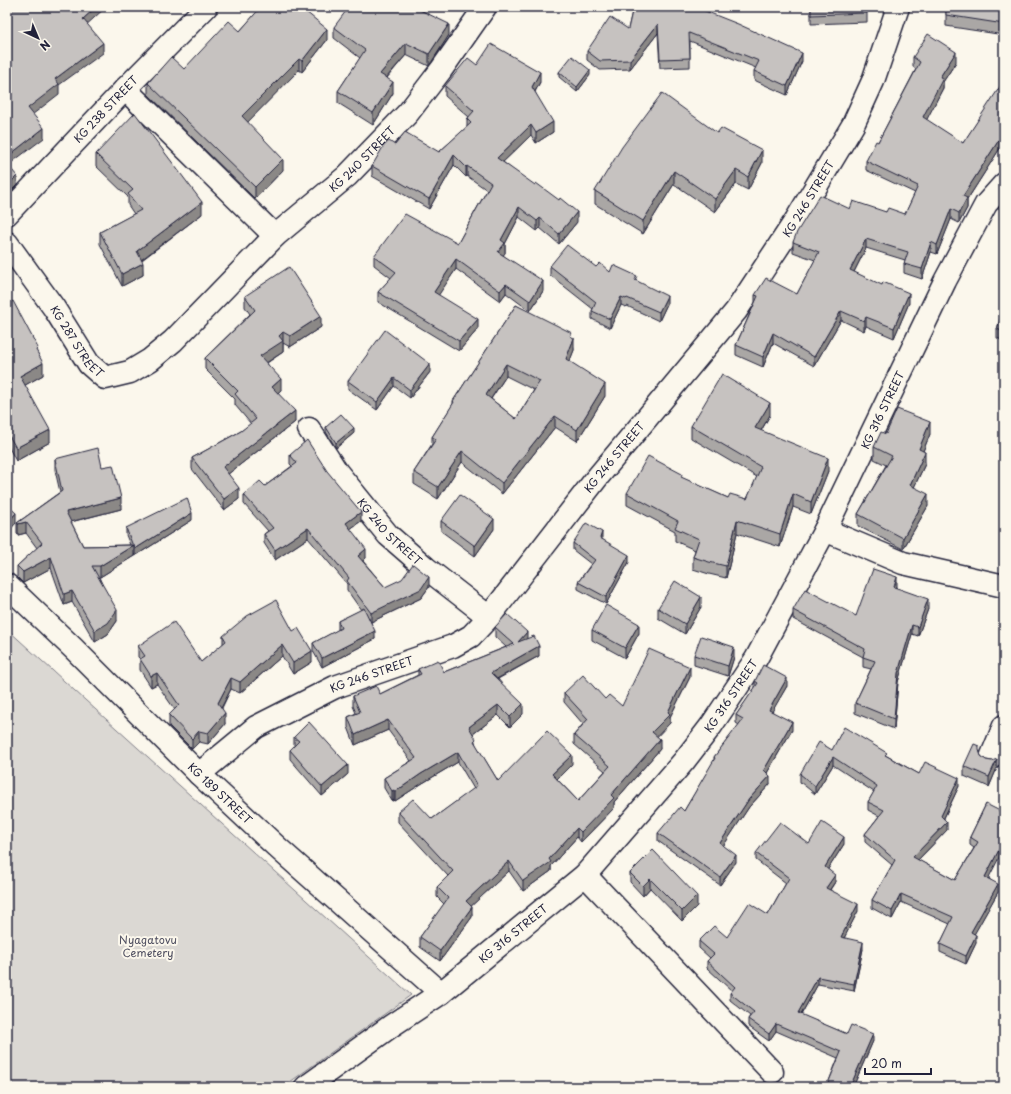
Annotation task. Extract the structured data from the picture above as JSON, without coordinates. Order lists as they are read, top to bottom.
{
  "streets": {
    "street": [
      "KG 238 STREET",
      "KG 240 STREET",
      "KG 246 STREET",
      "KG 287 STREET",
      "KG 316 STREET",
      "KG 189 STREET"
    ]
  },
  "crossings": [
    ["KG 240 STREET", "KG 246 STREET"],
    ["KG 240 STREET", "KG 287 STREET"],
    ["KG 246 STREET", "KG 189 STREET"],
    ["KG 316 STREET", "KG 189 STREET"]
  ],
  "parks": ["Nyagatovu Cemetery"],
  "scale_bar": "20 m",
  "north": "bottom right"
}
